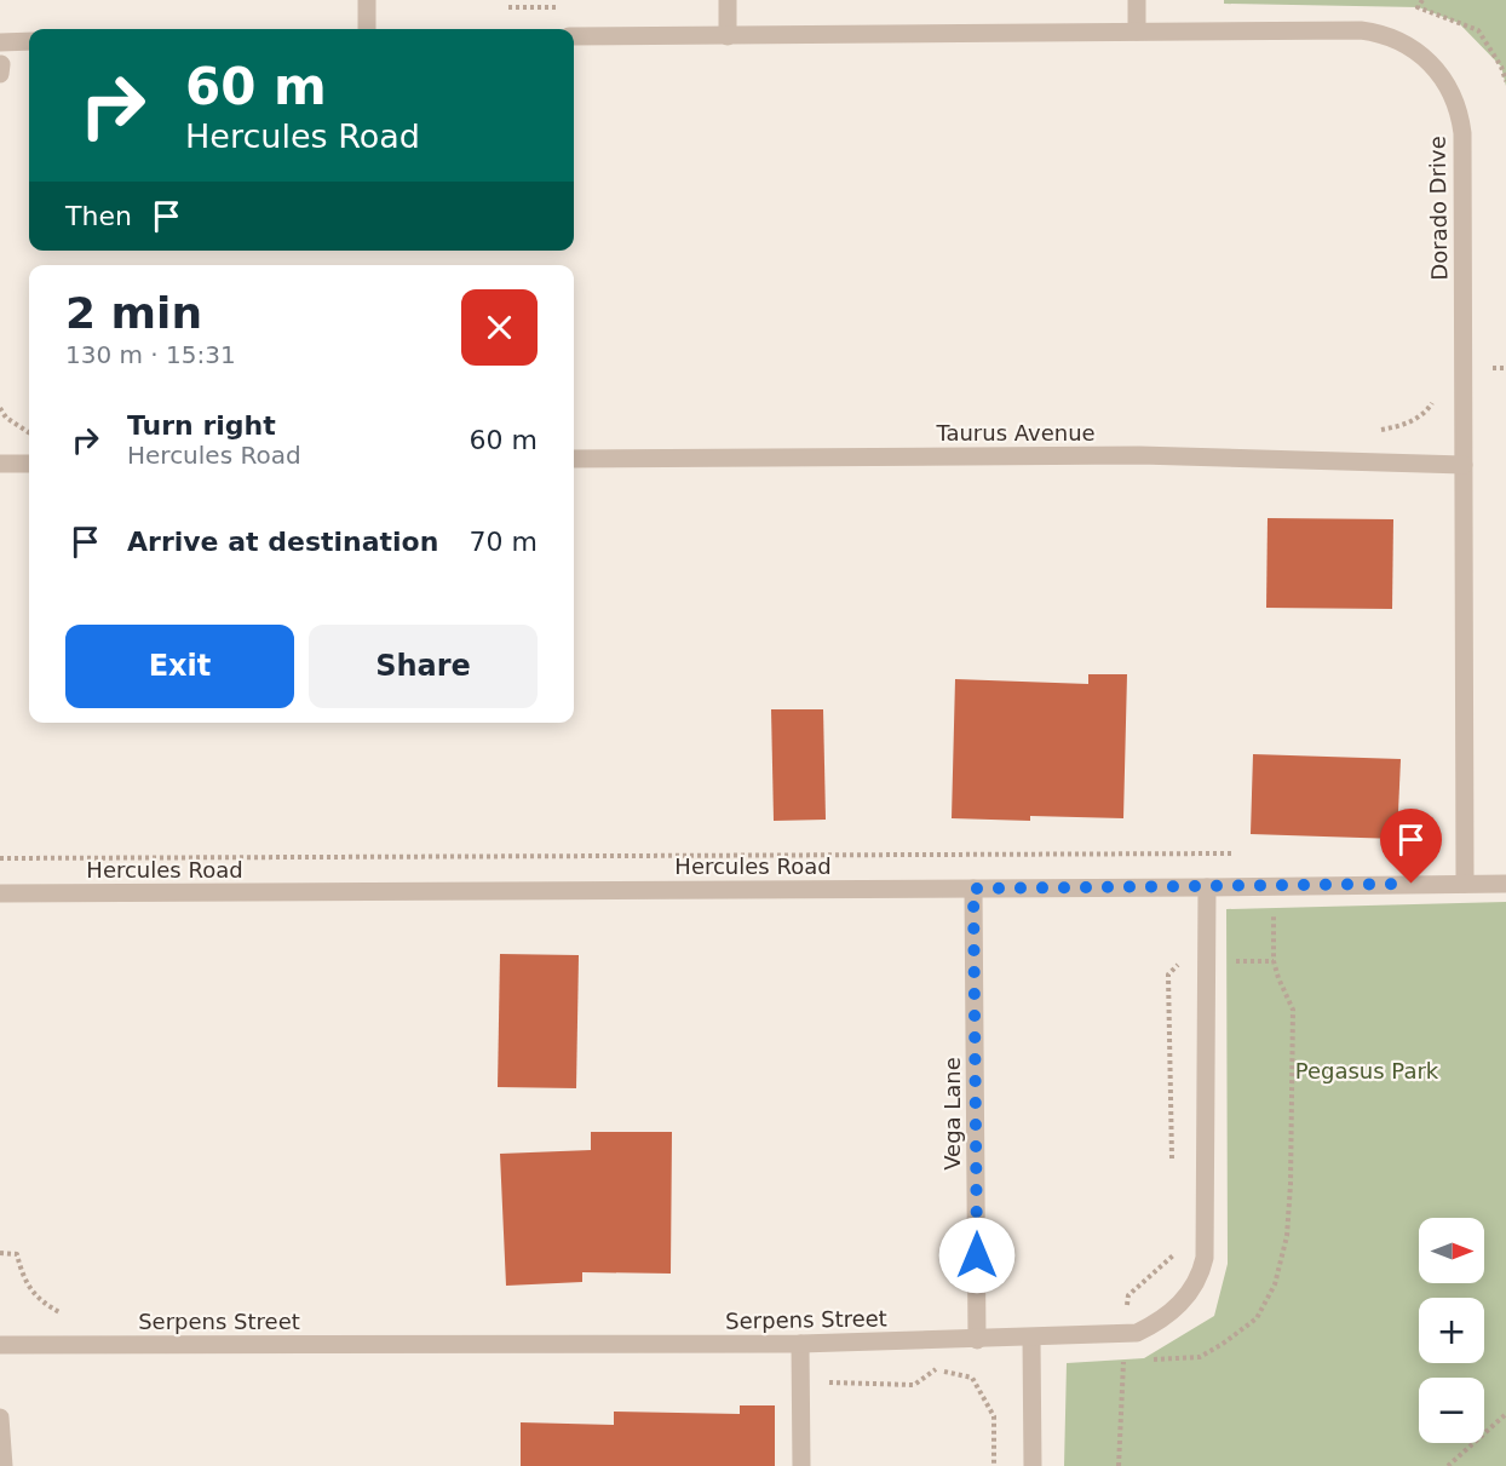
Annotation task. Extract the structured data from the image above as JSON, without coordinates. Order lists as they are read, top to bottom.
{
  "streets": {
    "street": [
      "Dorado Drive",
      "Taurus Avenue",
      "Hercules Road",
      "Vega Lane",
      "Serpens Street"
    ]
  },
  "crossings": [
    ["Dorado Drive", "Taurus Avenue"],
    ["Dorado Drive", "Hercules Road"],
    ["Hercules Road", "Vega Lane"],
    ["Hercules Road", "Serpens Street"],
    ["Vega Lane", "Serpens Street"]
  ],
  "parks": ["Pegasus Park"],
  "north": "right",
  "page": {
    "turn": ["60 m", "Hercules Road"],
    "then": "Then",
    "heading": ["2 min", "130 m · 15:31"],
    "list": [
      {
        "name": "Turn right",
        "note": "Hercules Road",
        "value": "60 m"
      },
      {
        "name": "Arrive at destination",
        "value": "70 m"
      }
    ],
    "buttons": ["Exit", "Share"],
    "map_buttons": ["+", "−"]
  }
}
